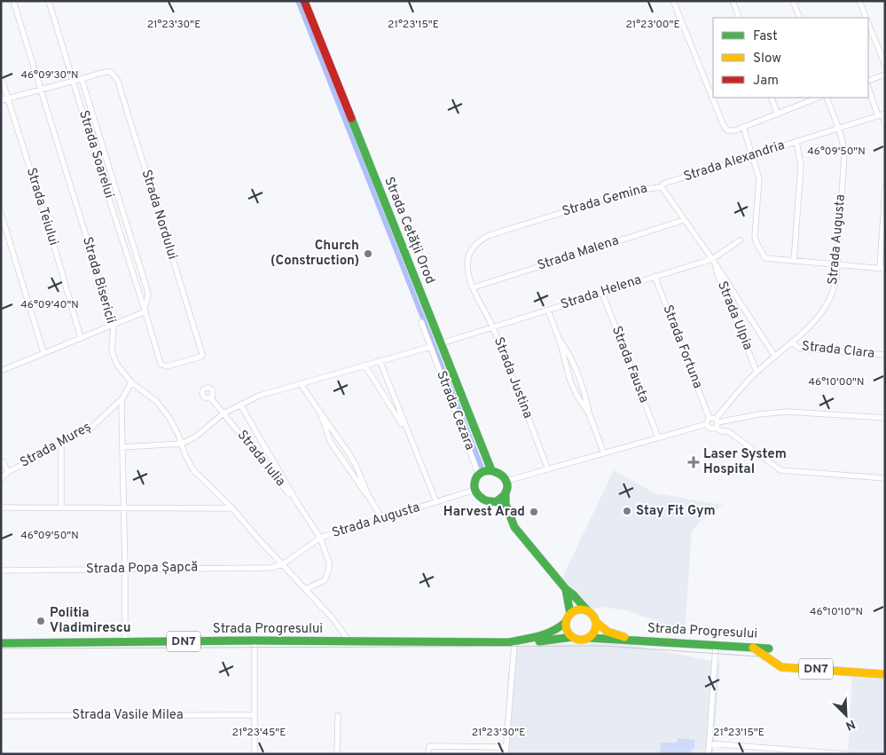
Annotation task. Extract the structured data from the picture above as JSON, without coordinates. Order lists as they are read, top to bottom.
{
  "streets": {
    "main road": ["Strada Cetății Orod", "Strada Progresului", "DN7"],
    "street": [
      "Strada Soarelui",
      "Strada Alexandria",
      "Strada Gemina",
      "Strada Teiului",
      "Strada Nordului",
      "Strada Augusta",
      "Strada Malena",
      "Strada Bisericii",
      "Strada Helena",
      "Strada Ulpia",
      "Strada Fortuna",
      "Strada Clara",
      "Strada Fausta",
      "Strada Justina",
      "Strada Cezara",
      "Strada Mureș",
      "Strada Iulia",
      "Strada Popa Șapcă",
      "Strada Vasile Milea"
    ]
  },
  "crossings": [
    ["Strada Soarelui", "Strada Nordului"],
    ["Strada Alexandria", "Strada Gemina"],
    ["Strada Alexandria", "Strada Augusta"],
    ["Strada Gemina", "Strada Augusta"],
    ["Strada Gemina", "Strada Malena"],
    ["Strada Gemina", "Strada Helena"],
    ["Strada Gemina", "Strada Ulpia"],
    ["Strada Gemina", "Strada Justina"],
    ["Strada Teiului", "Strada Nordului"],
    ["Strada Nordului", "Strada Bisericii"],
    ["Strada Cetății Orod", "Strada Augusta"],
    ["Strada Cetății Orod", "Strada Helena"],
    ["Strada Cetății Orod", "Strada Cezara"],
    ["Strada Augusta", "Strada Bisericii"],
    ["Strada Augusta", "Strada Ulpia"],
    ["Strada Augusta", "Strada Fortuna"],
    ["Strada Augusta", "Strada Clara"],
    ["Strada Augusta", "Strada Cezara"],
    ["Strada Augusta", "Strada Iulia"],
    ["Strada Augusta", "Strada Popa Șapcă"],
    ["Strada Malena", "Strada Justina"],
    ["Strada Bisericii", "Strada Iulia"],
    ["Strada Bisericii", "Strada Popa Șapcă"],
    ["Strada Bisericii", "Strada Progresului"],
    ["Strada Helena", "Strada Ulpia"],
    ["Strada Helena", "Strada Fortuna"],
    ["Strada Helena", "Strada Fausta"],
    ["Strada Helena", "Strada Justina"],
    ["Strada Progresului", "DN7"]
  ],
  "places": {
    "other": [
      "Church (Construction)",
      "Stay Fit Gym",
      "Harvest Arad",
      "Politia Vladimirescu"
    ],
    "health": ["Laser System Hospital"]
  },
  "legend": ["Fast", "Slow", "Jam"],
  "north": "bottom right",
  "coordinates": [
    "21°23'30\"E",
    "21°23'15\"E",
    "21°23'00\"E",
    "46°09'30\"N",
    "46°09'50\"N",
    "46°09'40\"N",
    "46°10'00\"N",
    "46°10'10\"N",
    "21°23'45\"E"
  ]
}
